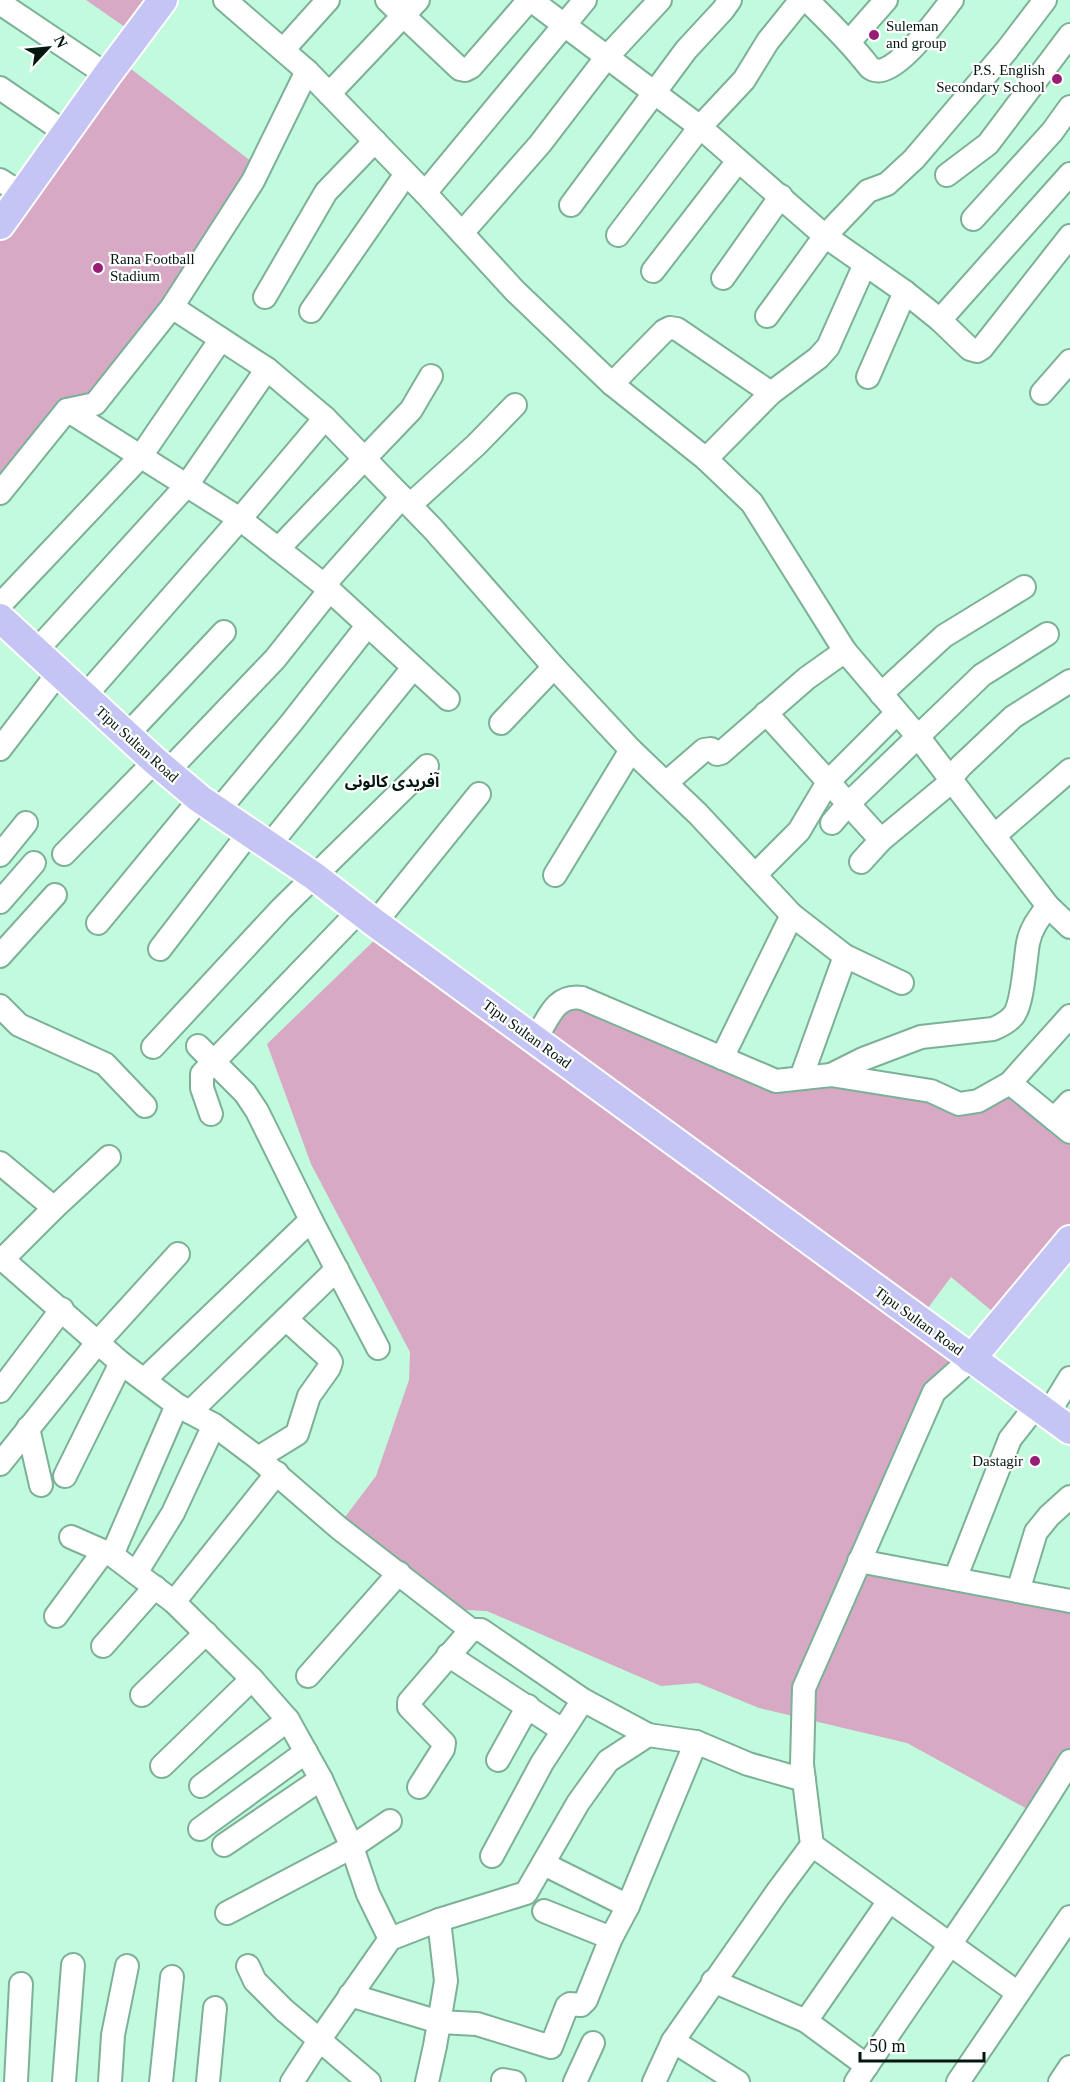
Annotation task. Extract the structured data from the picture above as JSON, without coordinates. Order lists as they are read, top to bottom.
{
  "streets": {
    "main road": ["Tipu Sultan Road"]
  },
  "districts": ["آفریدی کالونی"],
  "places": [
    "Suleman and group",
    "P.S. English Secondary School",
    "Rana Football Stadium",
    "Dastagir"
  ],
  "scale_bar": "50 m",
  "north": "top right"
}
